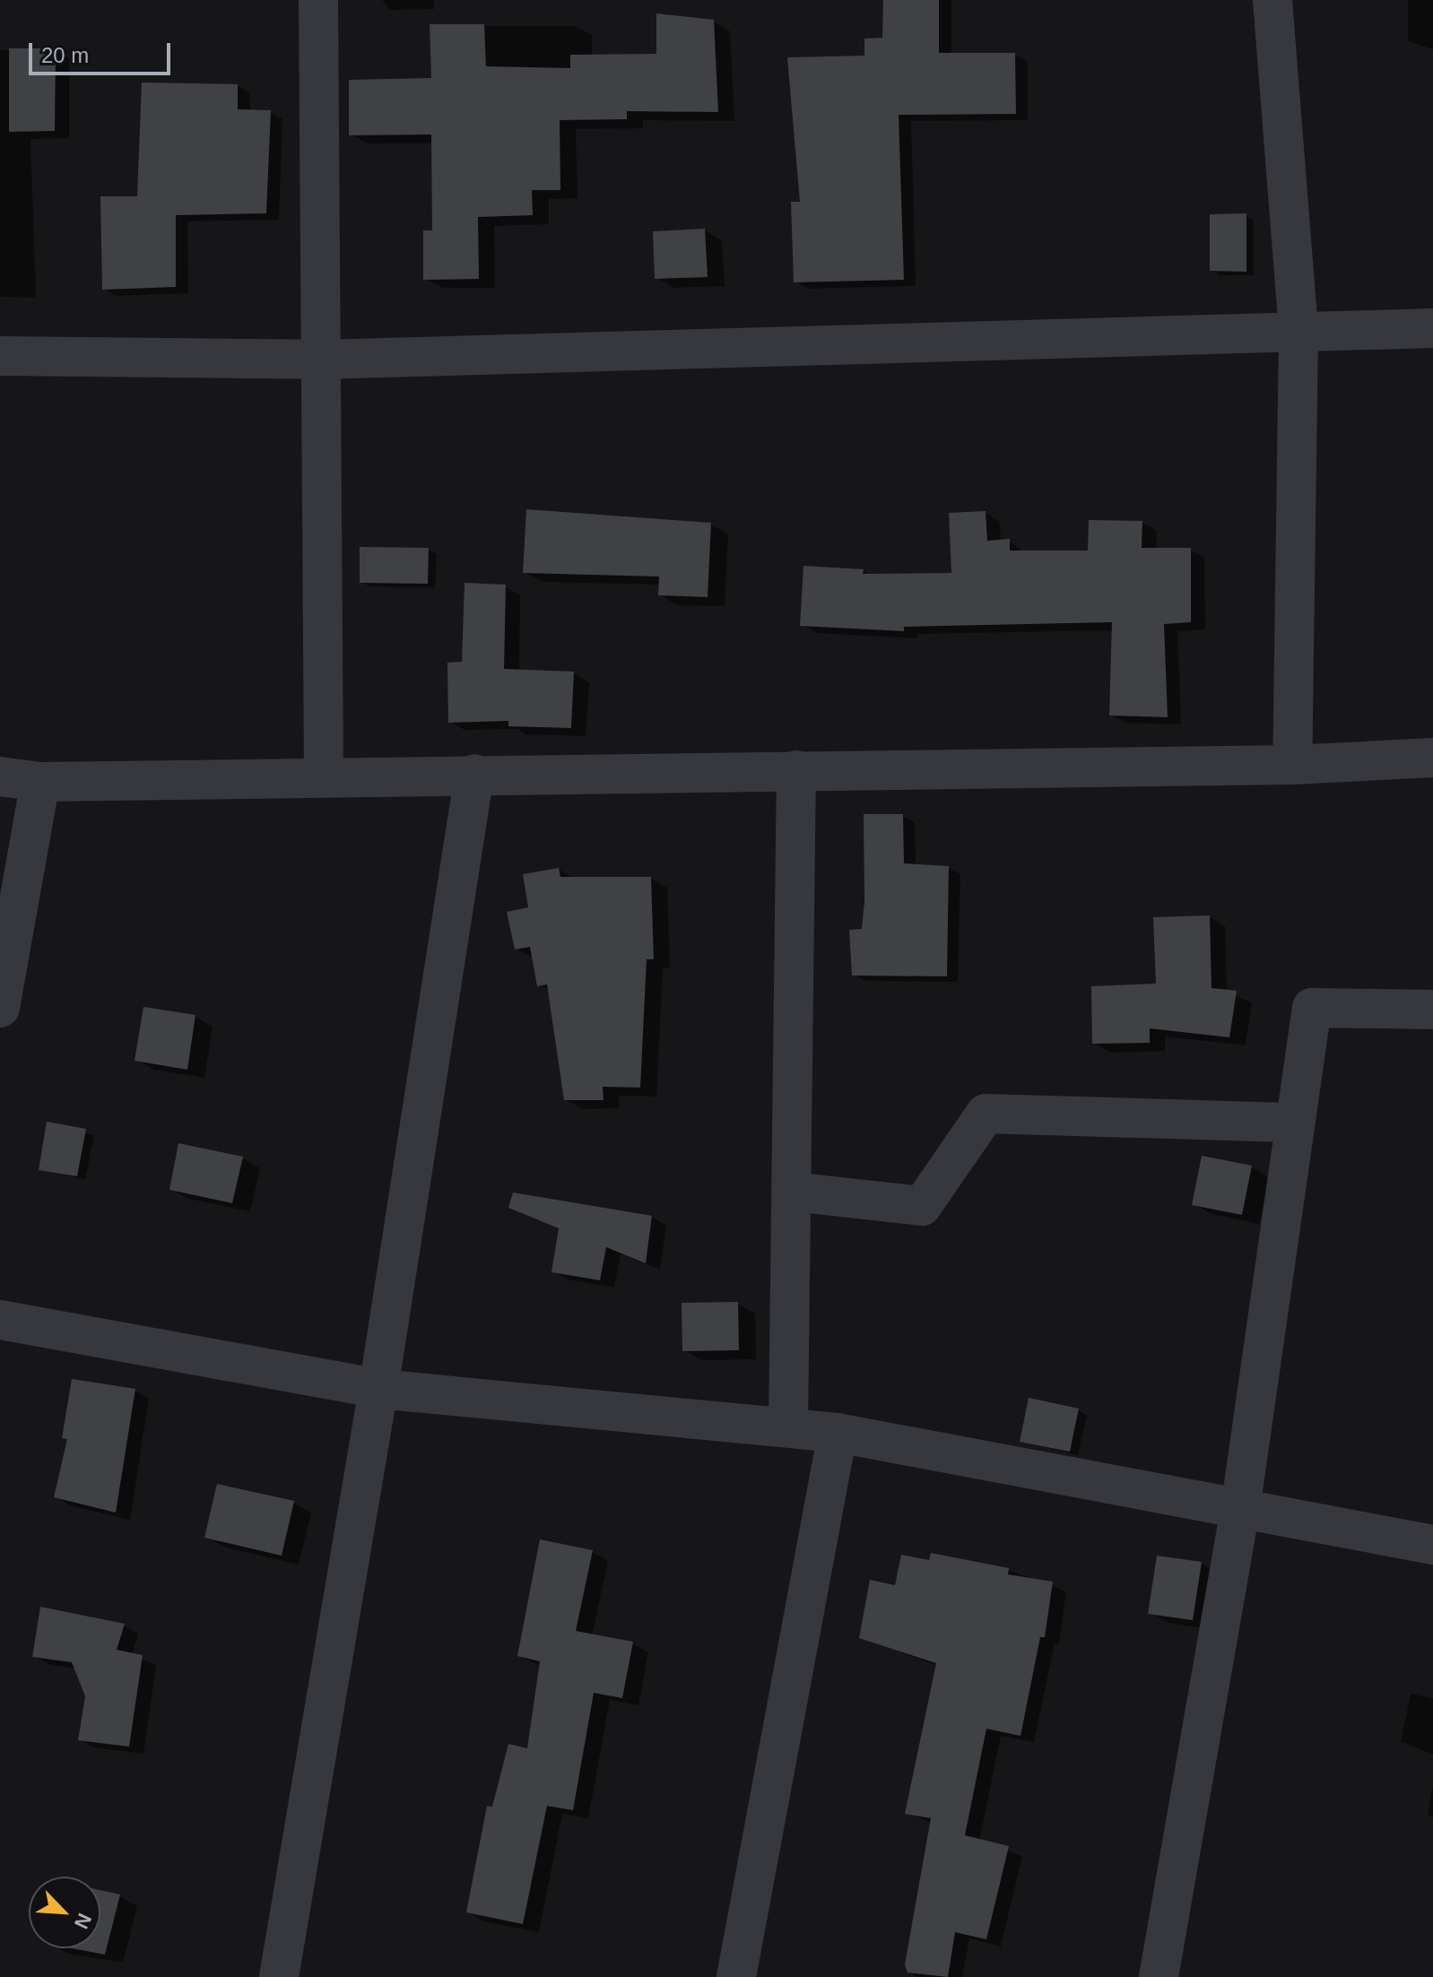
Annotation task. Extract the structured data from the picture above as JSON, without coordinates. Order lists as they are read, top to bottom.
{
  "scale_bar": "20 m",
  "north": "bottom right"
}
